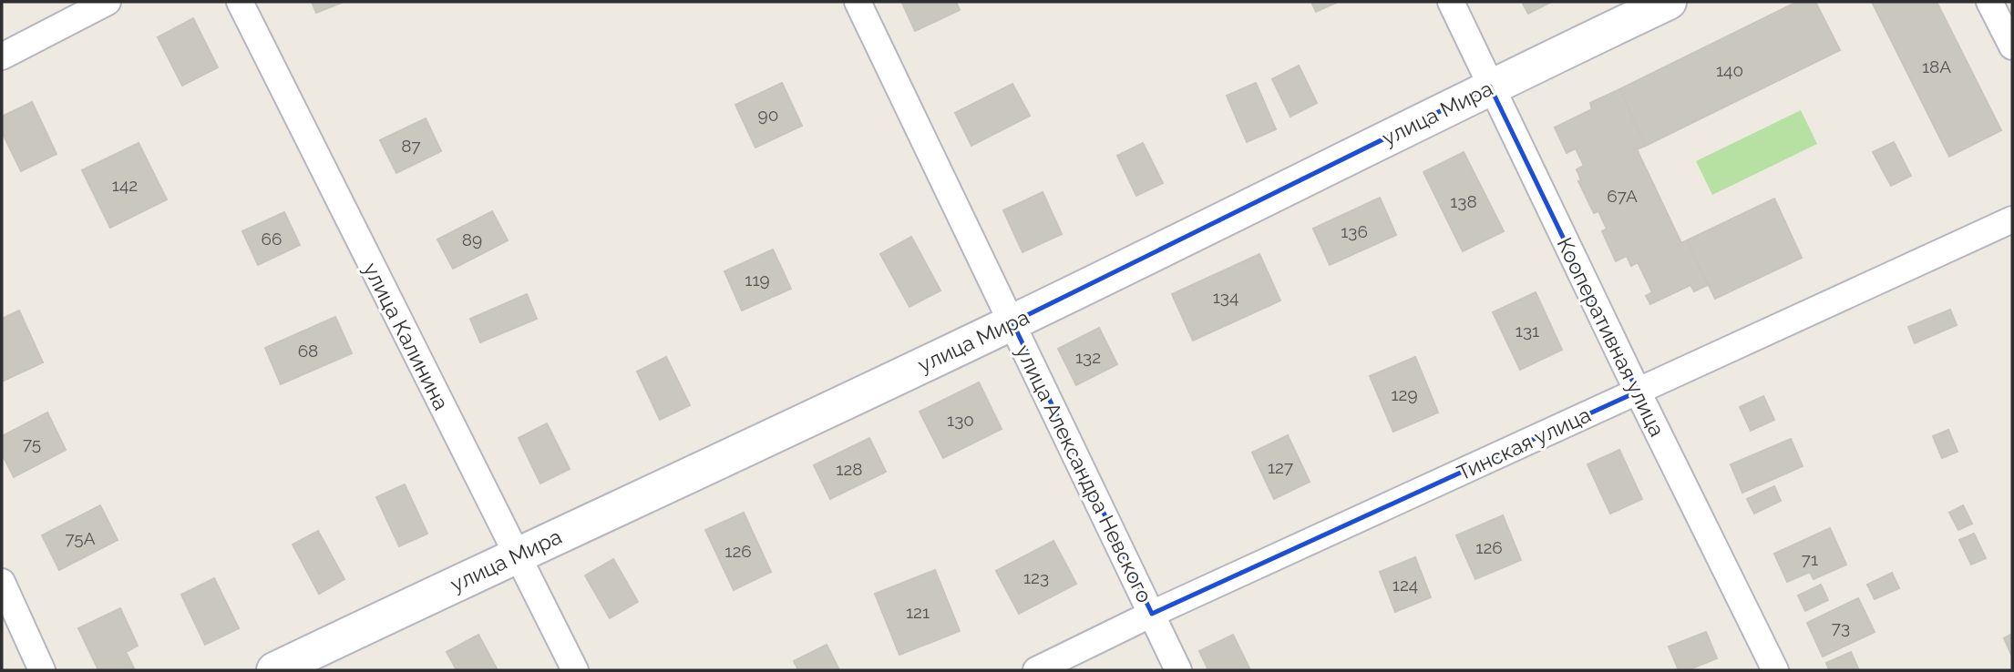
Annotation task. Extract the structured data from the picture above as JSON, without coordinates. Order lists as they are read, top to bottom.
{
  "streets": {
    "main road": ["улица Мира"],
    "street": [
      "улица Калинина",
      "Кооперативная улица",
      "Тинская улица",
      "улица Александра Невского"
    ]
  },
  "crossings": [
    ["улица Мира", "улица Калинина"],
    ["улица Мира", "Кооперативная улица"],
    ["улица Мира", "улица Александра Невского"],
    ["Кооперативная улица", "Тинская улица"],
    ["Тинская улица", "улица Александра Невского"]
  ],
  "house_numbers": [
    "18А",
    "140",
    "90",
    "87",
    "142",
    "67А",
    "138",
    "136",
    "66",
    "89",
    "119",
    "134",
    "131",
    "68",
    "132",
    "129",
    "130",
    "75",
    "127",
    "128",
    "75А",
    "126",
    "126",
    "71",
    "123",
    "124",
    "121",
    "73"
  ]
}
